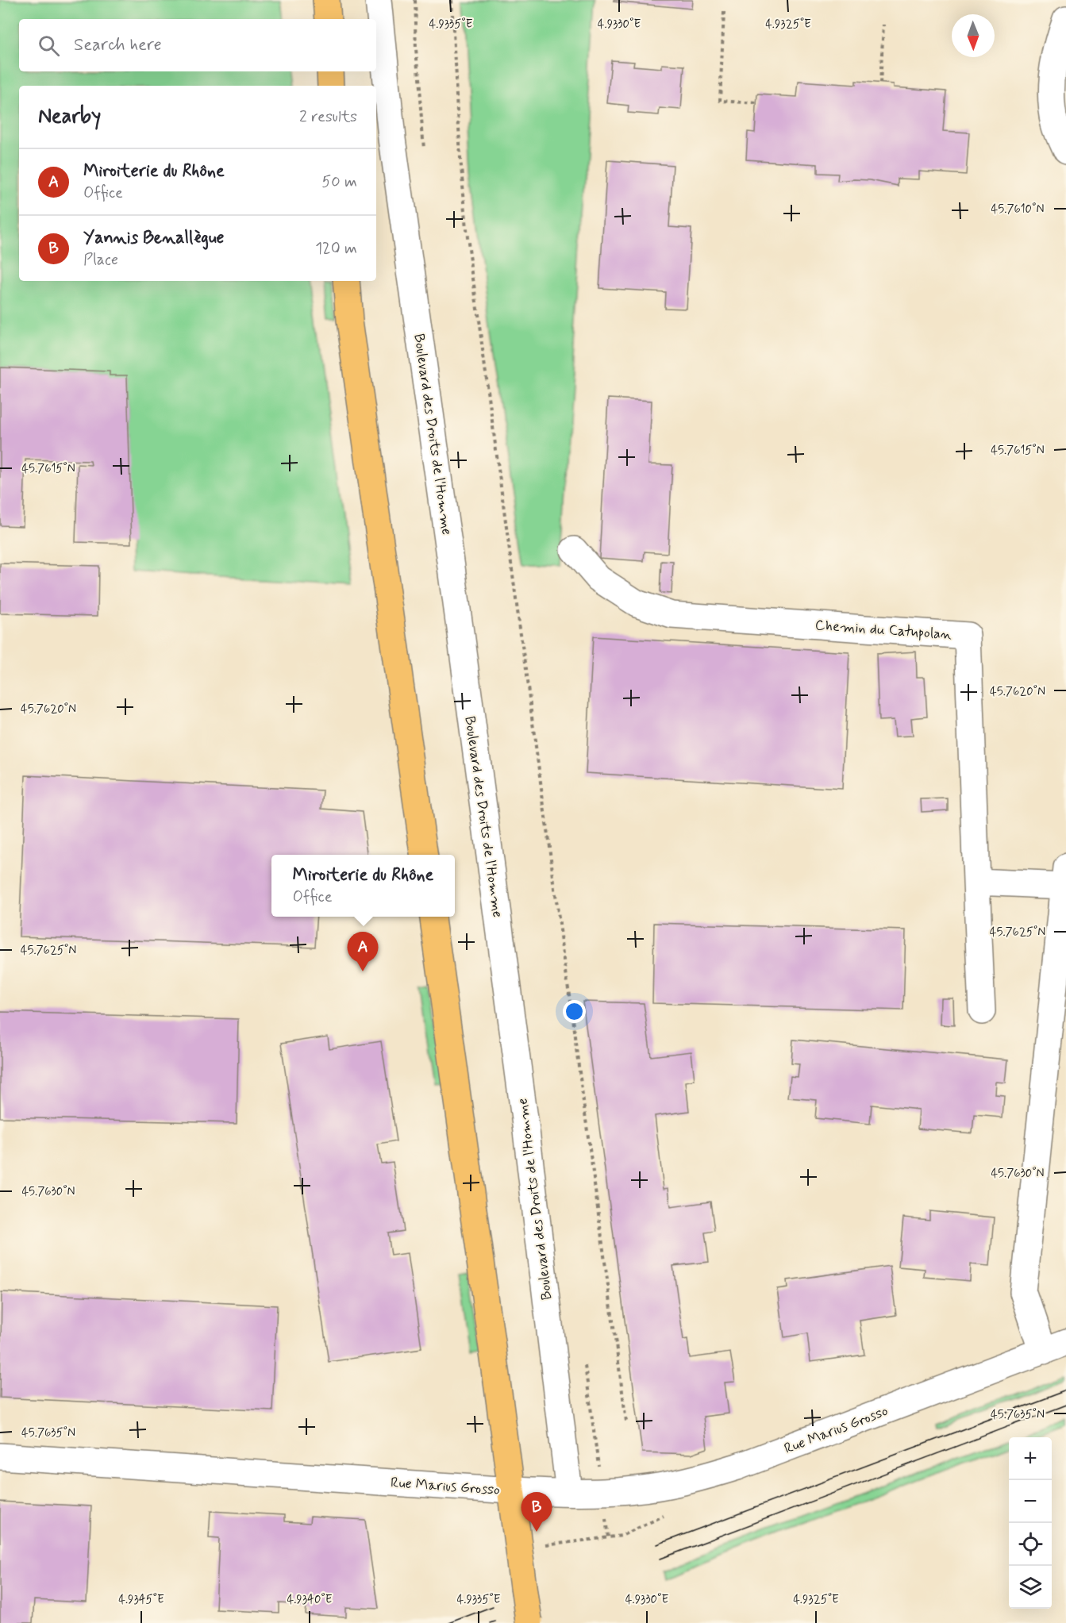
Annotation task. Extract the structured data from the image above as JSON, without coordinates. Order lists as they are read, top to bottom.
{
  "streets": {
    "street": ["Boulevard des Droits de l'Homme", "Chemin du Catupolan", "Rue Marius Grosso"]
  },
  "crossings": [
    ["Boulevard des Droits de l'Homme", "Rue Marius Grosso"]
  ],
  "north": "bottom",
  "page": {
    "search": "Search here",
    "heading": ["Nearby", "2 results"],
    "list": [
      {
        "mark": "A",
        "name": "Miroiterie du Rhône",
        "note": "Office",
        "value": "50 m"
      },
      {
        "mark": "B",
        "name": "Yannis Benallègue",
        "note": "Place",
        "value": "120 m"
      }
    ],
    "popup": ["Miroiterie du Rhône", "Office"],
    "pins": ["A", "B"],
    "map_buttons": ["+", "−"]
  },
  "coordinates": [
    "4.9335°E",
    "4.9330°E",
    "4.9325°E",
    "45.7610°N",
    "45.7615°N",
    "45.7620°N",
    "45.7625°N",
    "45.7630°N",
    "45.7635°N",
    "4.9345°E",
    "4.9340°E"
  ]
}
